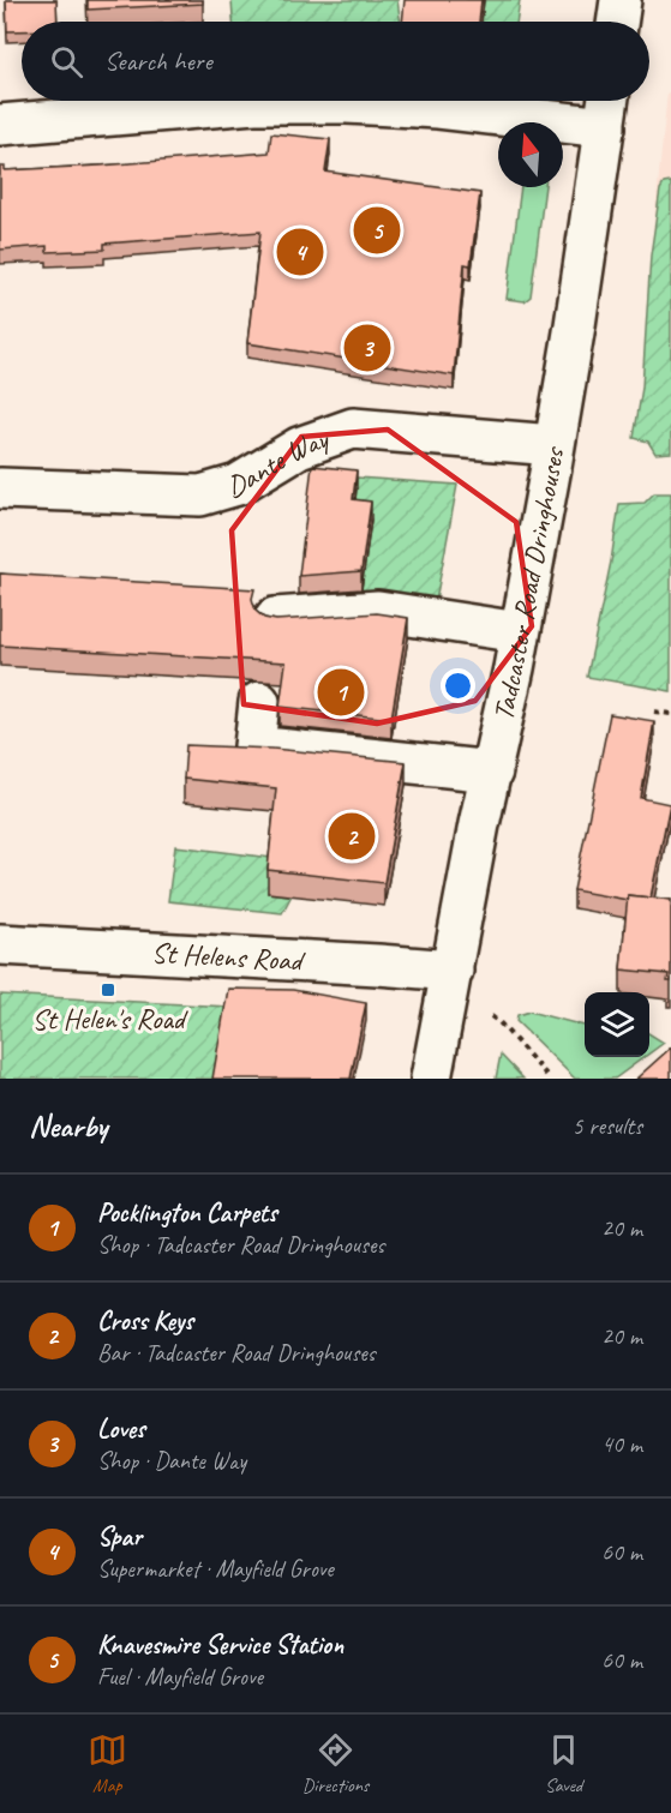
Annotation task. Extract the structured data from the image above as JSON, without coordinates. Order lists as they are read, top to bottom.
{
  "streets": {
    "street": ["Dante Way", "Tadcaster Road Dringhouses", "St Helens Road"]
  },
  "crossings": [
    ["Dante Way", "Tadcaster Road Dringhouses"],
    ["Tadcaster Road Dringhouses", "St Helens Road"]
  ],
  "places": {
    "transit": ["St Helen's Road"]
  },
  "north": "top",
  "page": {
    "search": "Search here",
    "pins": [
      "5",
      "4",
      "3",
      "1",
      "2"
    ],
    "heading": ["Nearby", "5 results"],
    "list": [
      {
        "mark": "1",
        "name": "Pocklington Carpets",
        "note": "Shop · Tadcaster Road Dringhouses",
        "value": "20 m"
      },
      {
        "mark": "2",
        "name": "Cross Keys",
        "note": "Bar · Tadcaster Road Dringhouses",
        "value": "20 m"
      },
      {
        "mark": "3",
        "name": "Loves",
        "note": "Shop · Dante Way",
        "value": "40 m"
      },
      {
        "mark": "4",
        "name": "Spar",
        "note": "Supermarket · Mayfield Grove",
        "value": "60 m"
      },
      {
        "mark": "5",
        "name": "Knavesmire Service Station",
        "note": "Fuel · Mayfield Grove",
        "value": "60 m"
      }
    ],
    "nav": ["Map", "Directions", "Saved"]
  }
}
